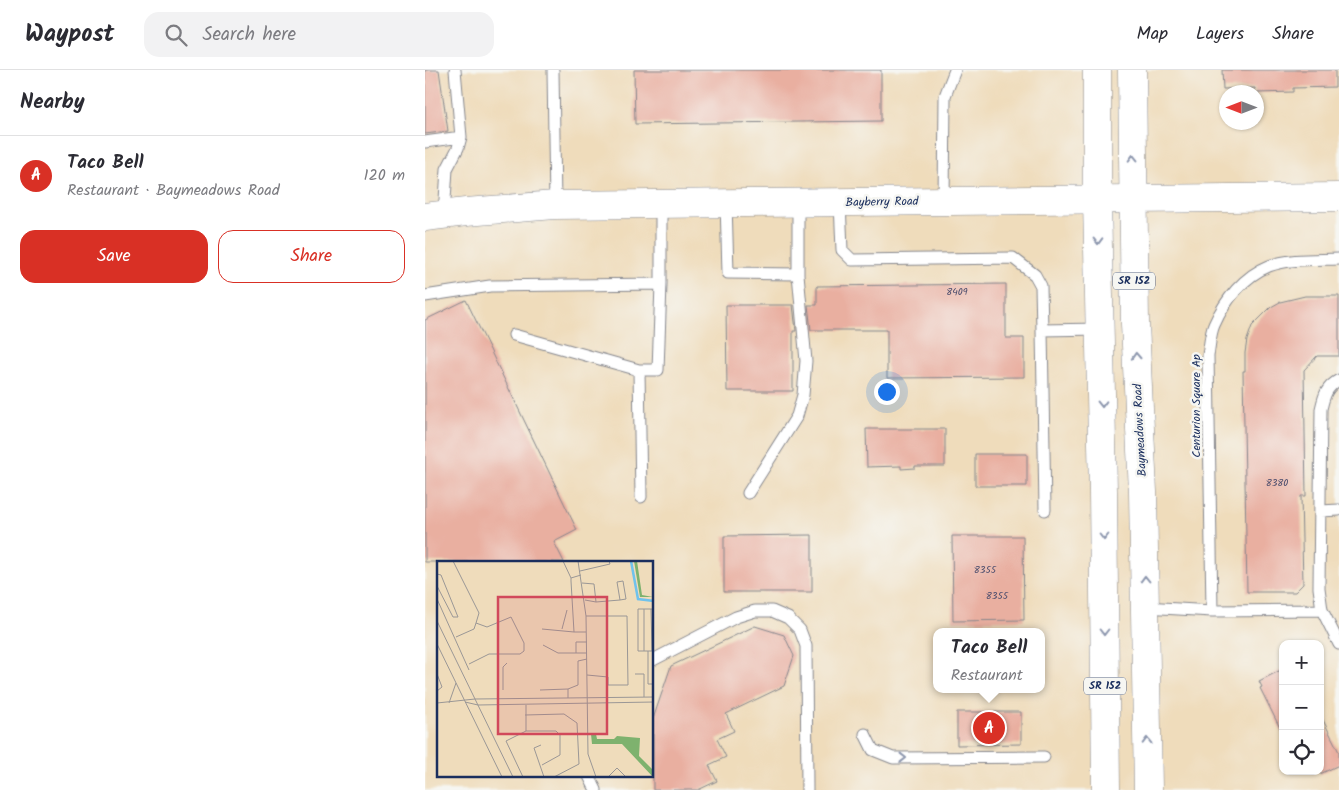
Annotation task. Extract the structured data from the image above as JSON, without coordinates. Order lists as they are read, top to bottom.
{
  "streets": {
    "main road": ["Bayberry Road", "SR 152", "Baymeadows Road"],
    "lane": ["Centurion Square Ap"]
  },
  "crossings": [
    ["Bayberry Road", "SR 152"],
    ["Bayberry Road", "Baymeadows Road"]
  ],
  "house_numbers": [
    "8409",
    "8380",
    "8355",
    "8355"
  ],
  "north": "left",
  "page": {
    "header": "Waypost",
    "search": "Search here",
    "nav": ["Map", "Layers", "Share"],
    "heading": "Nearby",
    "list": [
      {
        "mark": "A",
        "name": "Taco Bell",
        "note": "Restaurant · Baymeadows Road",
        "value": "120 m"
      }
    ],
    "buttons": ["Save", "Share"],
    "popup": ["Taco Bell", "Restaurant"],
    "map_buttons": ["+", "−"],
    "pins": "A"
  }
}
